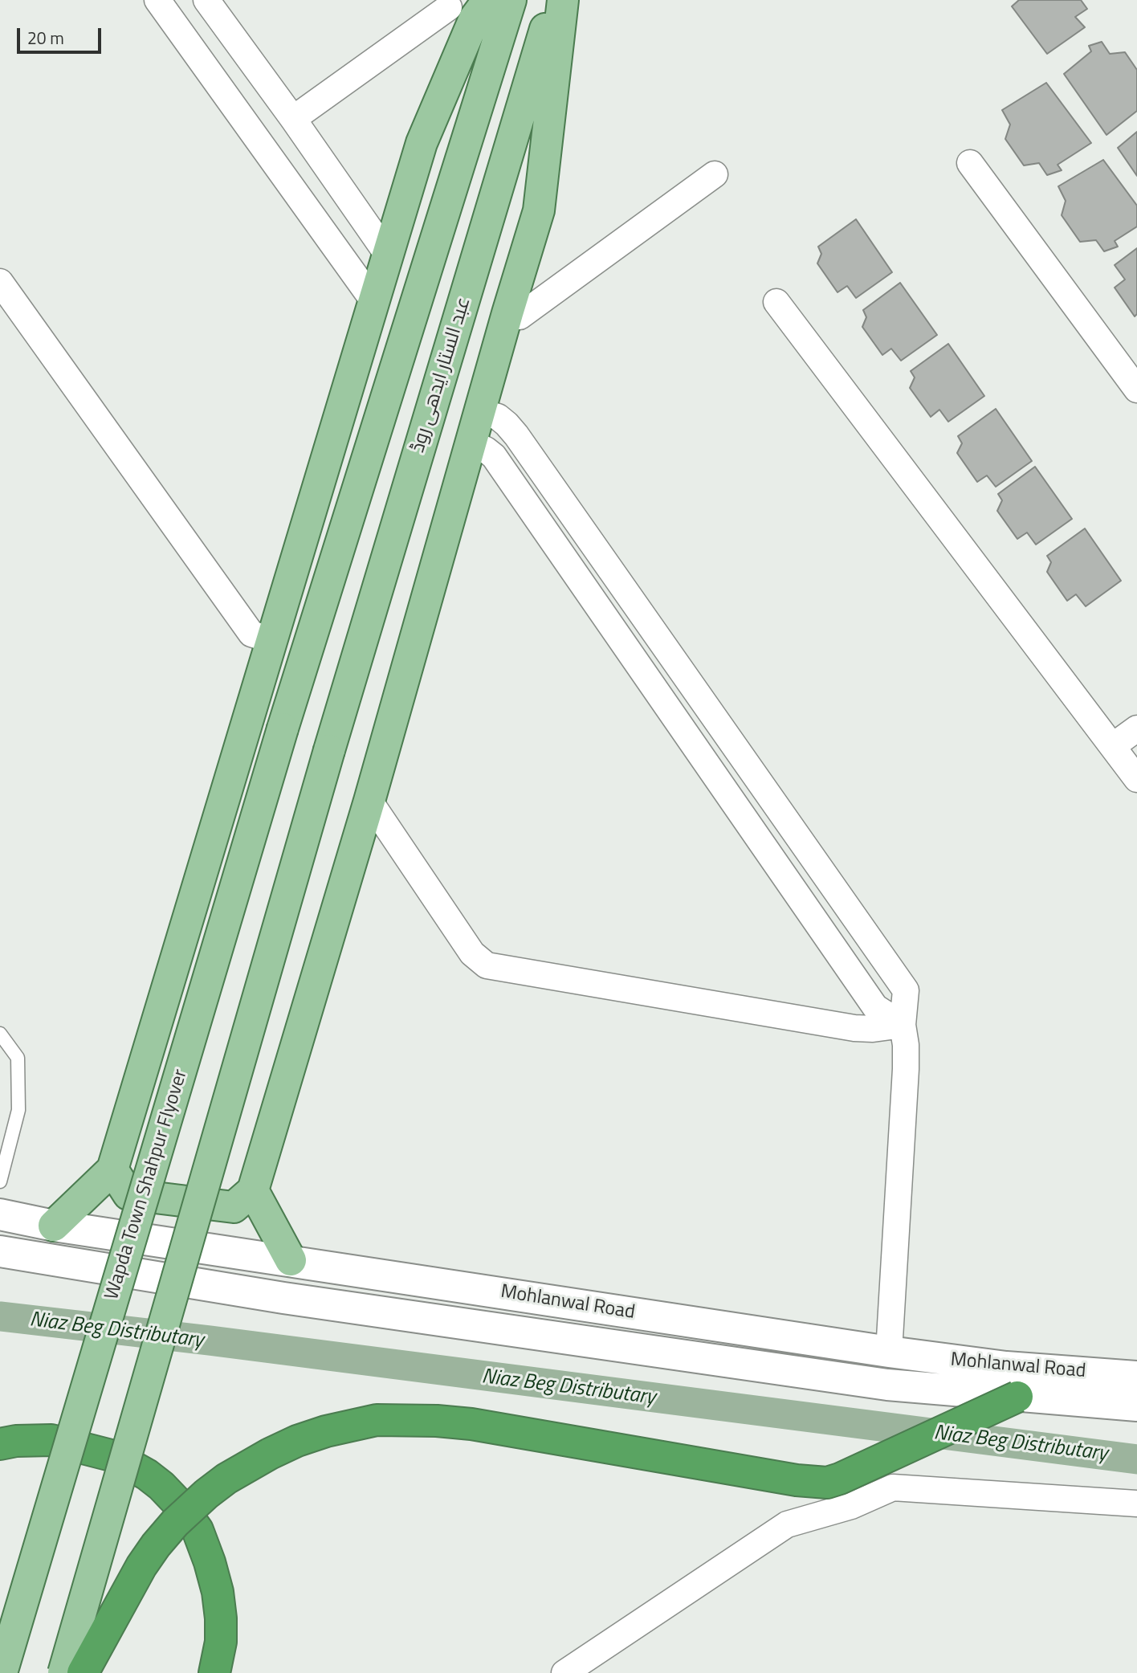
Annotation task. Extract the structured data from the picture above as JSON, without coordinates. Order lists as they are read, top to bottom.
{
  "streets": {
    "main road": ["عبد الستار ایدھی روڈ", "Wapda Town Shahpur Flyover", "Mohlanwal Road"]
  },
  "water": ["Niaz Beg Distributary"],
  "scale_bar": "20 m"
}
